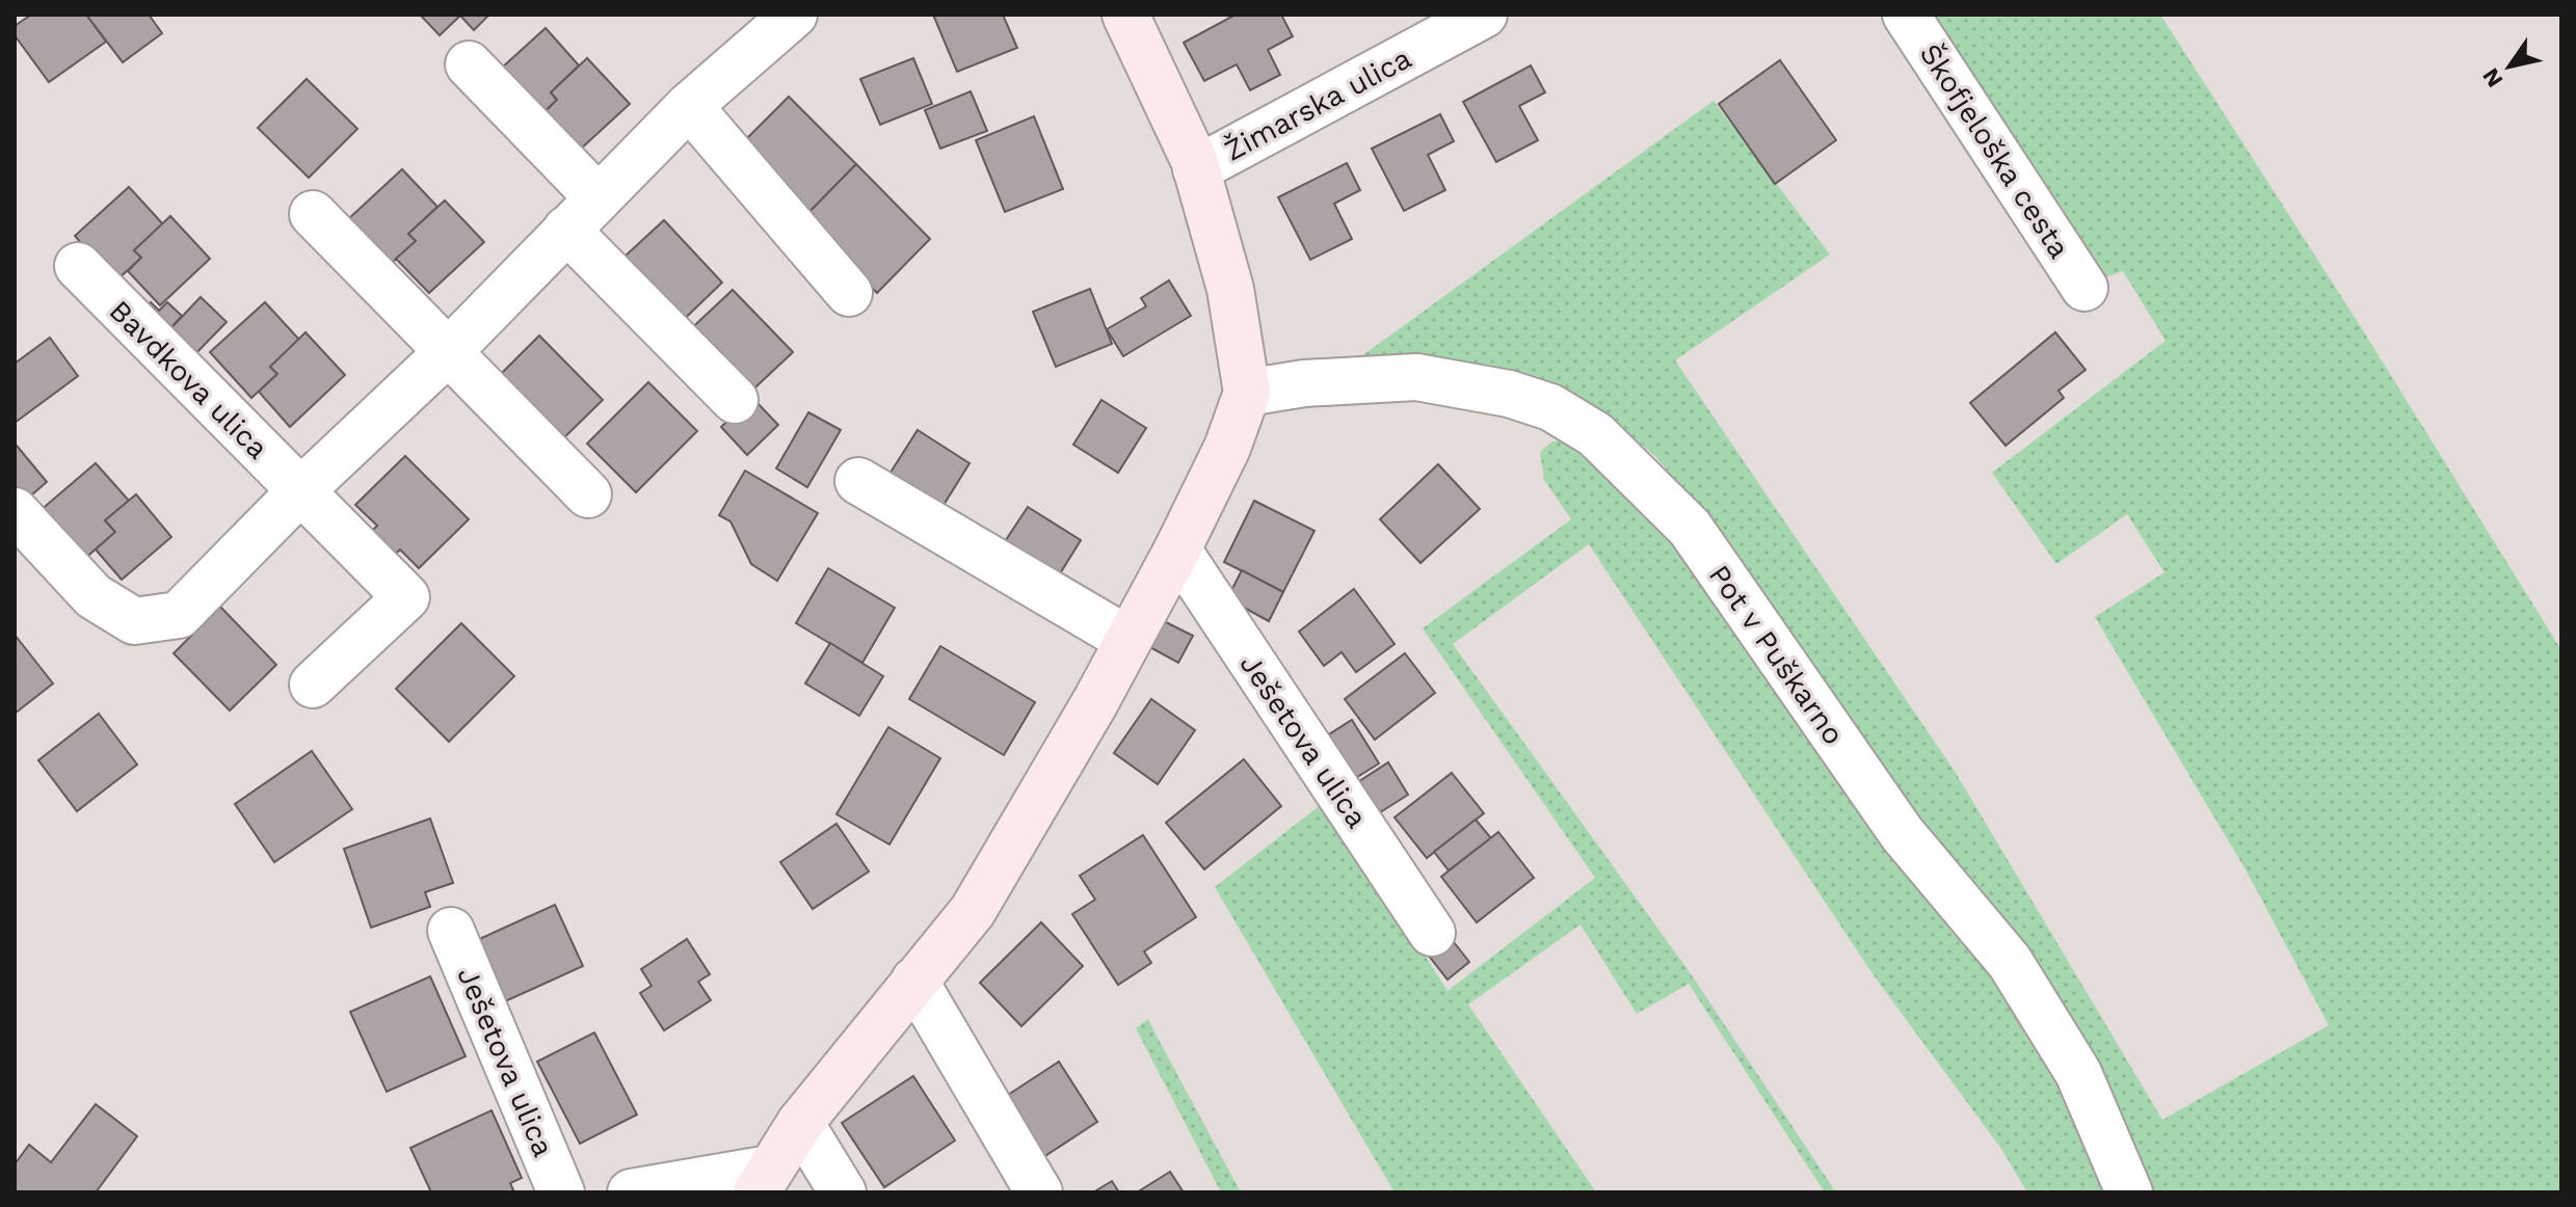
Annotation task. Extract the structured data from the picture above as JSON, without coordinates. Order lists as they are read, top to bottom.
{
  "streets": {
    "street": [
      "Žimarska ulica",
      "Škofjeloška cesta",
      "Bavdkova ulica",
      "Pot v Puškarno",
      "Ješetova ulica"
    ]
  },
  "north": "bottom left"
}
